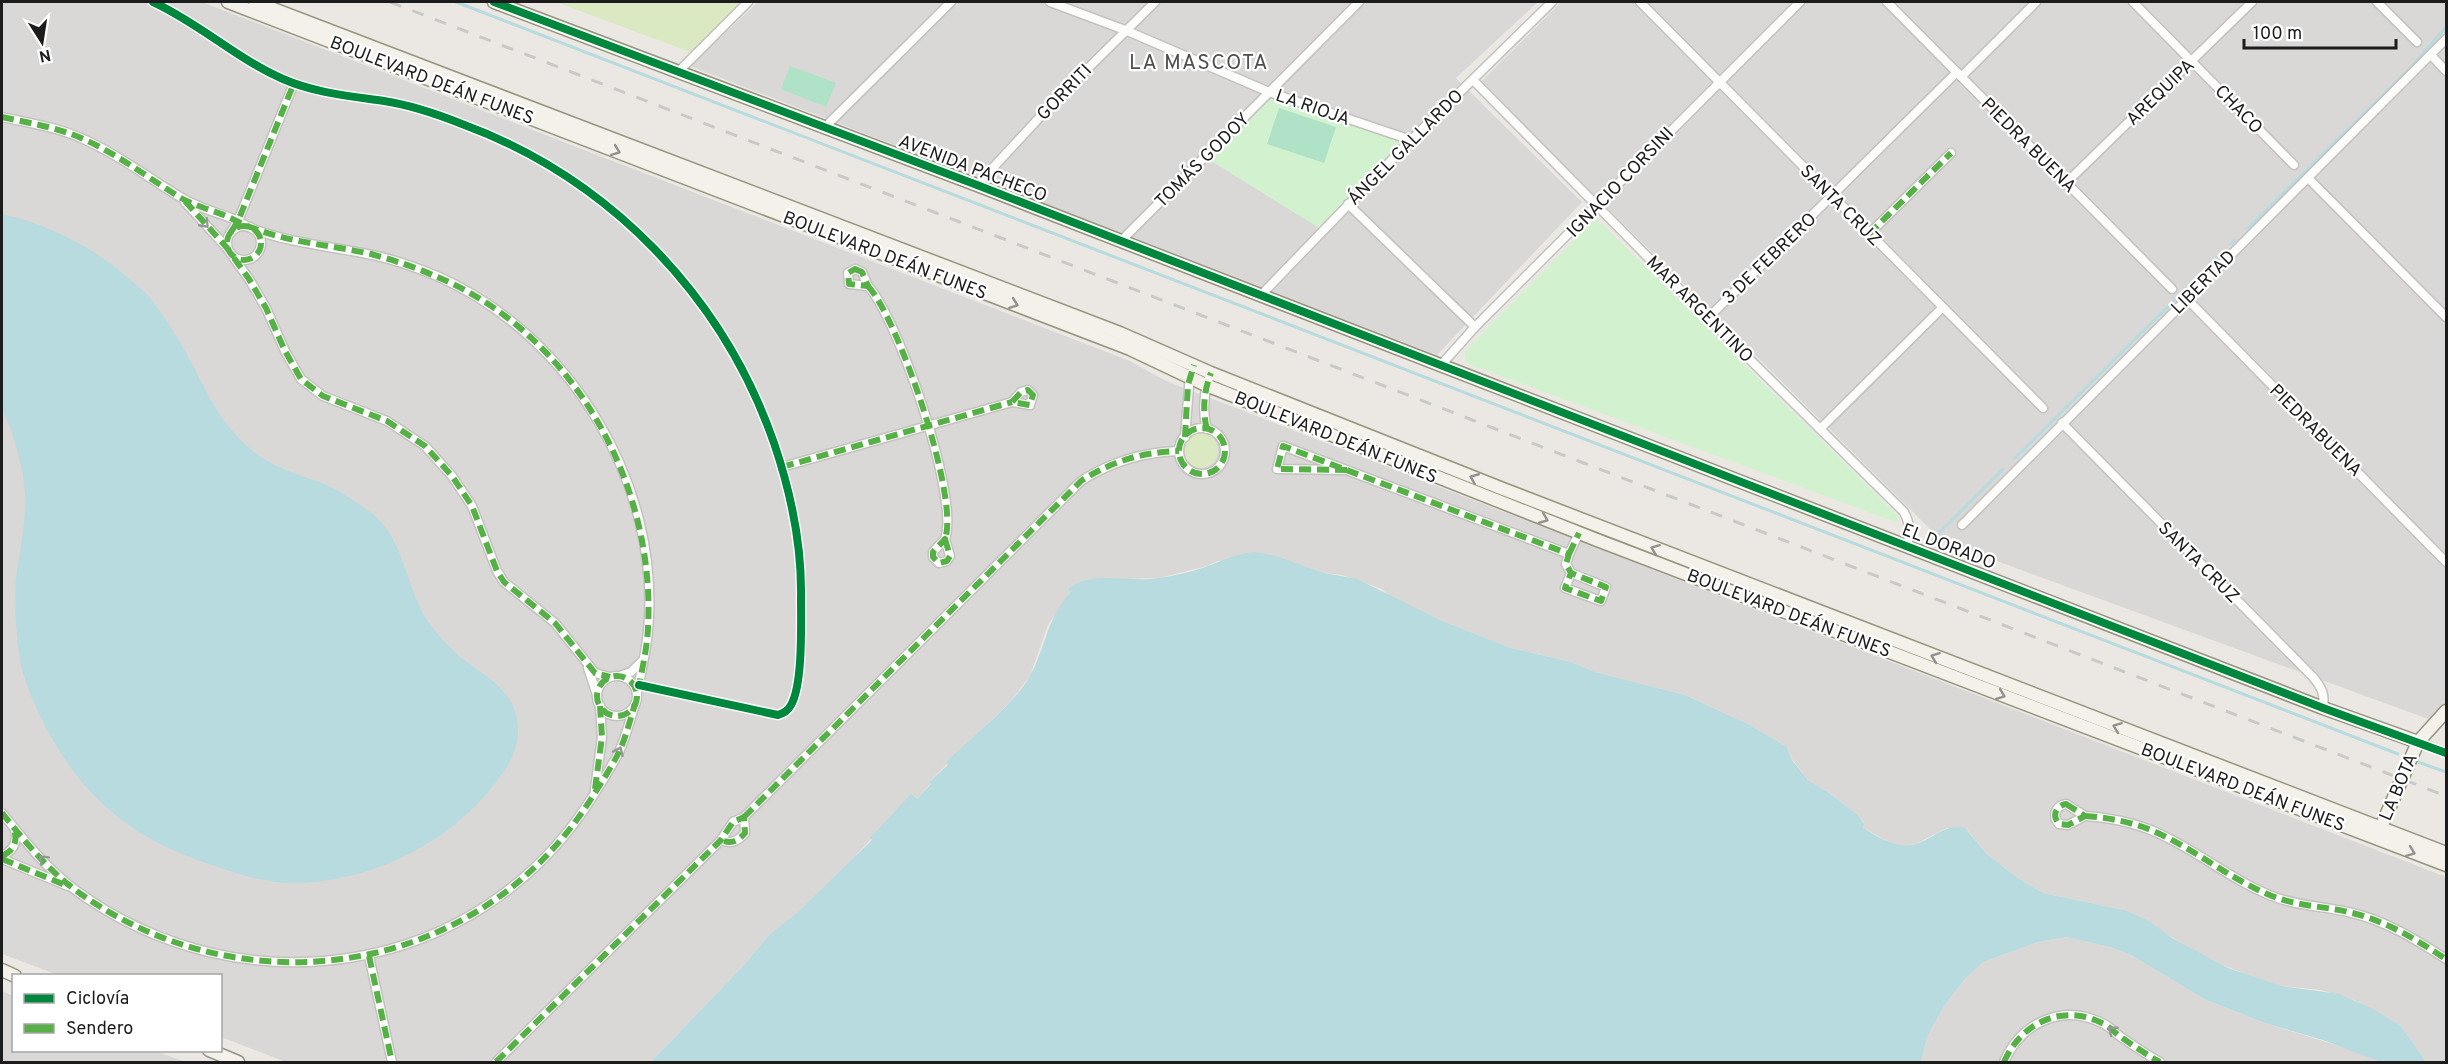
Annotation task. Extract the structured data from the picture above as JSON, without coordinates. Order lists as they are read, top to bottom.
{
  "streets": {
    "main road": [
      "BOULEVARD DEÁN FUNES",
      "AVENIDA PACHECO",
      "EL DORADO",
      "LA BOTA"
    ],
    "street": [
      "GORRITI",
      "AREQUIPA",
      "LA RIOJA",
      "CHACO",
      "PIEDRA BUENA",
      "ÁNGEL GALLARDO",
      "TOMÁS GODOY",
      "IGNACIO CORSINI",
      "SANTA CRUZ",
      "3 DE FEBRERO",
      "LIBERTAD",
      "MAR ARGENTINO",
      "PIEDRABUENA"
    ]
  },
  "crossings": [
    ["BOULEVARD DEÁN FUNES", "LA BOTA"],
    ["GORRITI", "LA RIOJA"],
    ["GORRITI", "AVENIDA PACHECO"],
    ["AREQUIPA", "CHACO"],
    ["AREQUIPA", "PIEDRA BUENA"],
    ["LA RIOJA", "ÁNGEL GALLARDO"],
    ["LA RIOJA", "TOMÁS GODOY"],
    ["PIEDRA BUENA", "3 DE FEBRERO"],
    ["ÁNGEL GALLARDO", "AVENIDA PACHECO"],
    ["ÁNGEL GALLARDO", "MAR ARGENTINO"],
    ["TOMÁS GODOY", "AVENIDA PACHECO"],
    ["AVENIDA PACHECO", "IGNACIO CORSINI"],
    ["AVENIDA PACHECO", "EL DORADO"],
    ["IGNACIO CORSINI", "SANTA CRUZ"],
    ["IGNACIO CORSINI", "MAR ARGENTINO"],
    ["IGNACIO CORSINI", "EL DORADO"],
    ["SANTA CRUZ", "3 DE FEBRERO"],
    ["SANTA CRUZ", "LIBERTAD"],
    ["SANTA CRUZ", "EL DORADO"],
    ["3 DE FEBRERO", "MAR ARGENTINO"],
    ["LIBERTAD", "PIEDRABUENA"],
    ["MAR ARGENTINO", "EL DORADO"],
    ["EL DORADO", "LA BOTA"]
  ],
  "districts": ["LA MASCOTA"],
  "legend": ["Ciclovía", "Sendero"],
  "scale_bar": "100 m",
  "north": "bottom"
}
